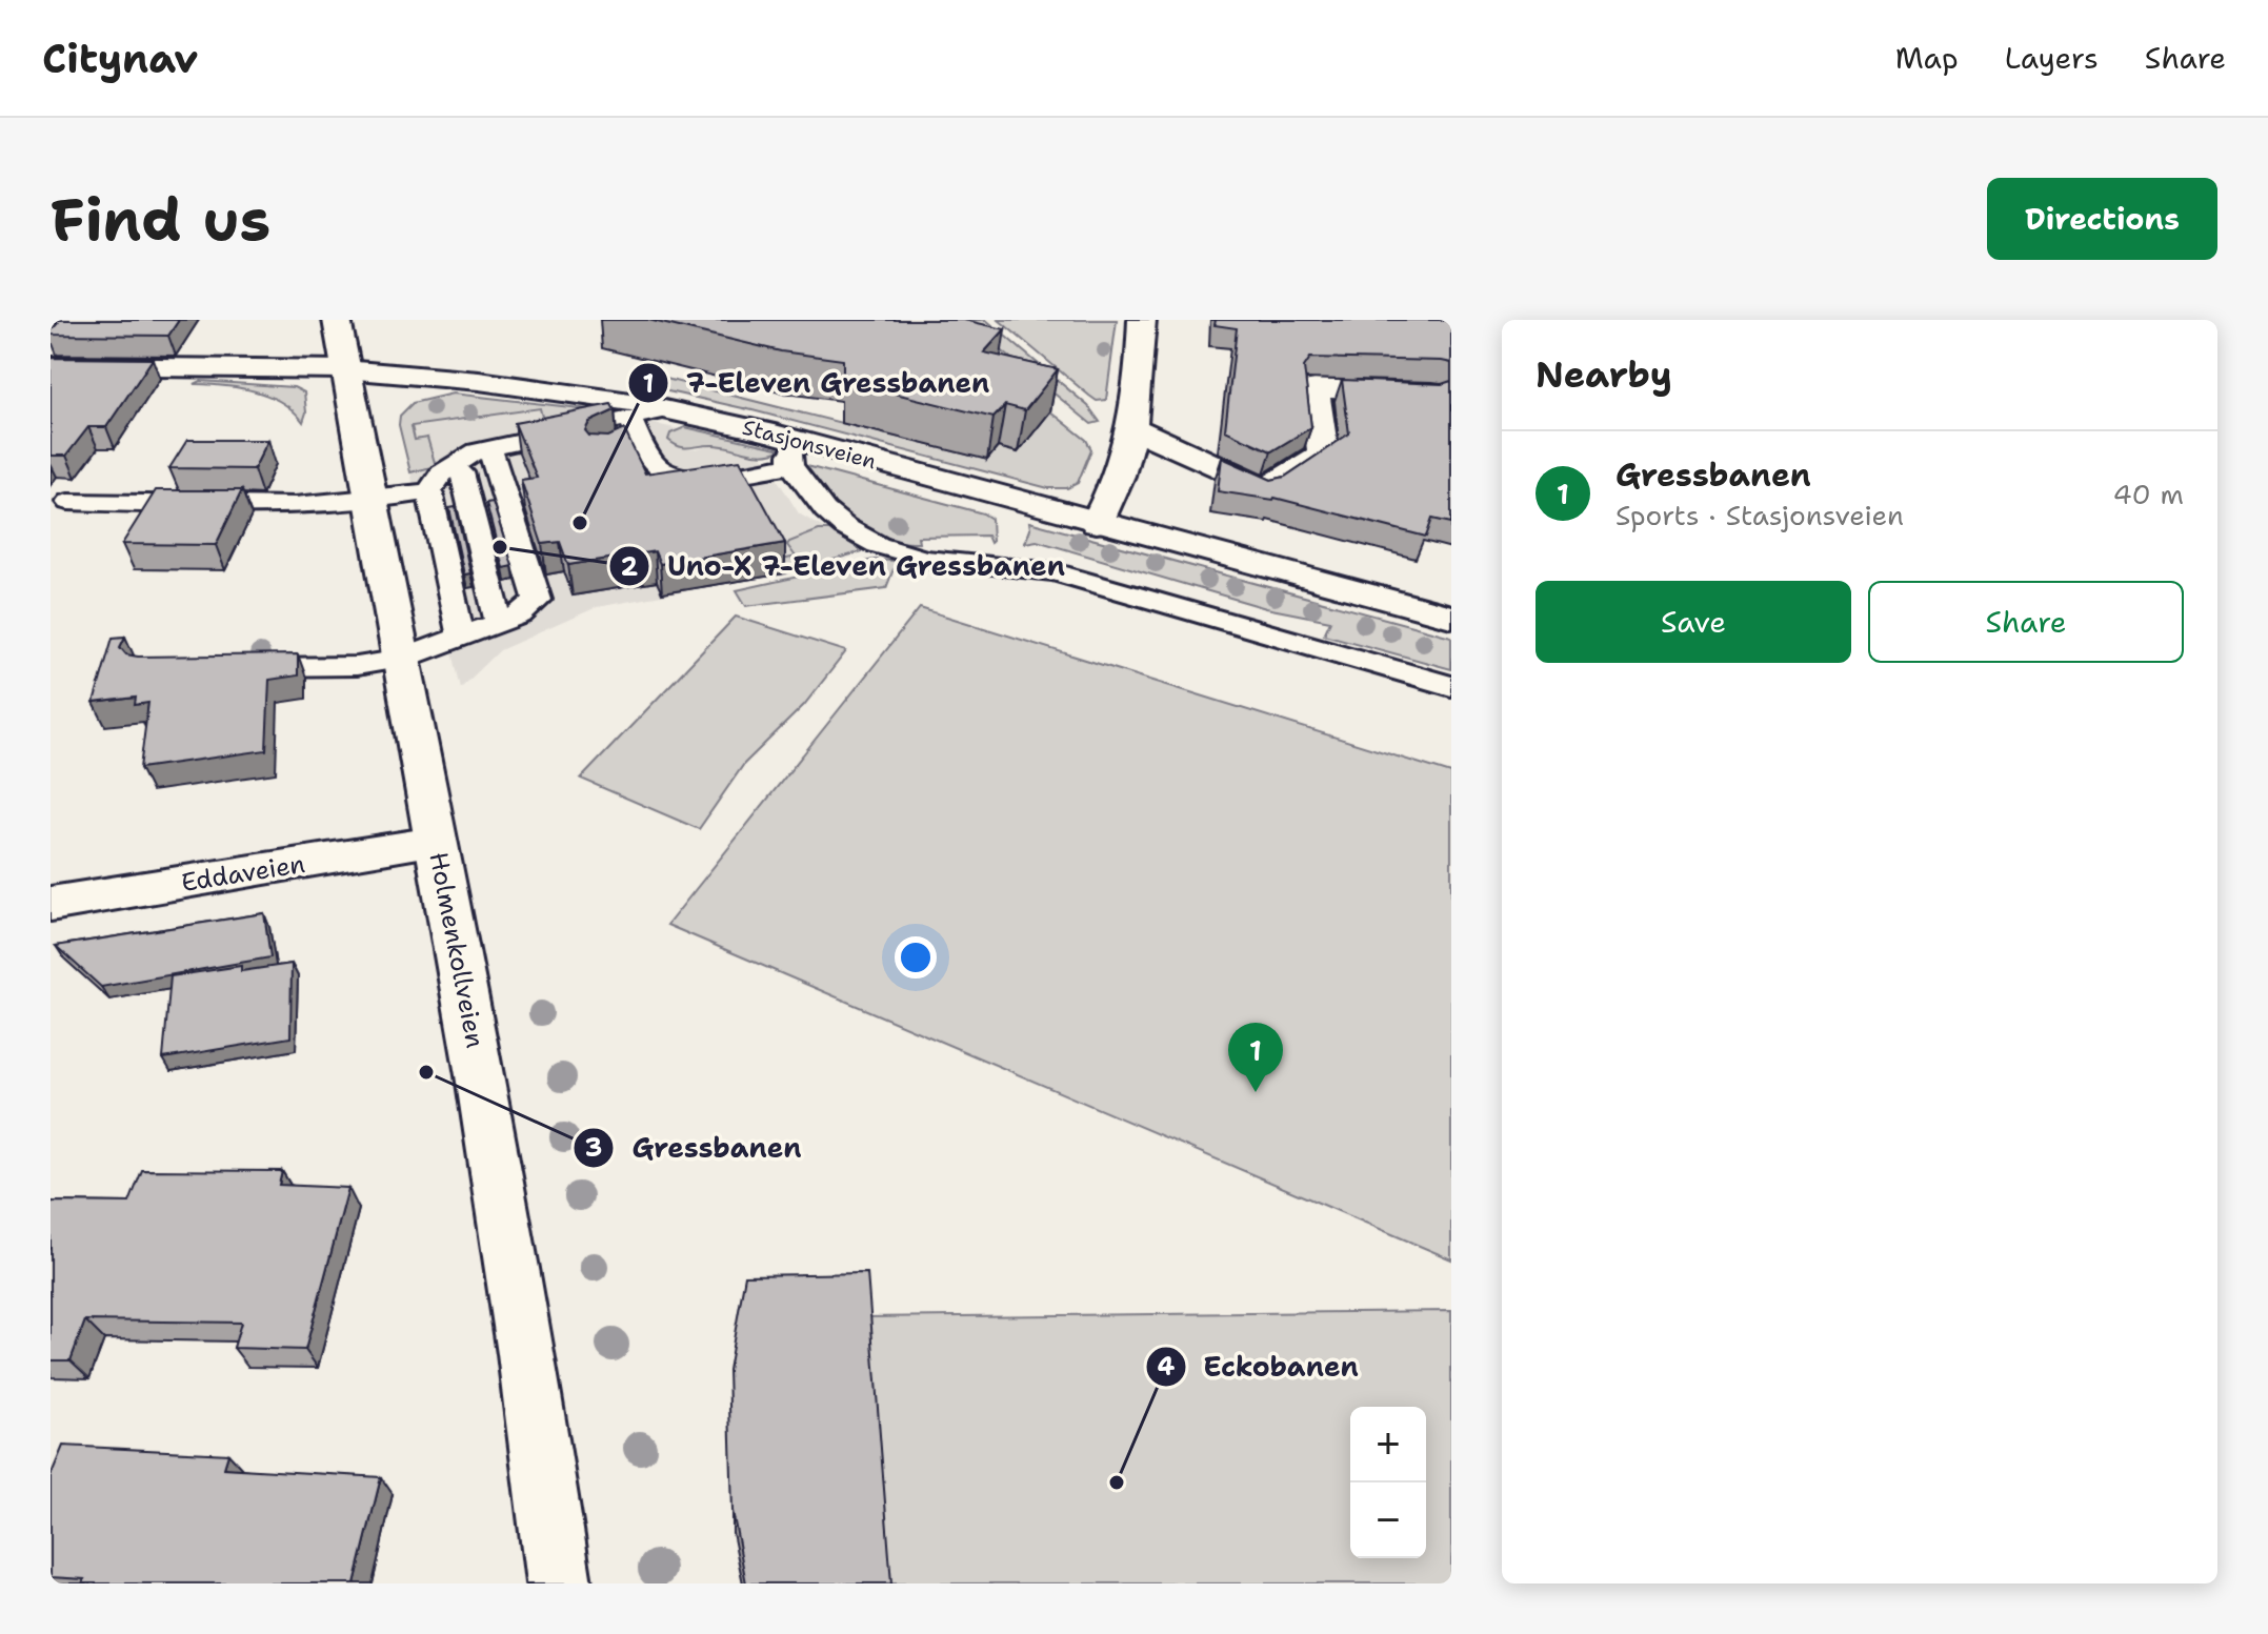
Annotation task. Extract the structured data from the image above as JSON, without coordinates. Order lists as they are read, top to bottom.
{
  "streets": {
    "street": ["Stasjonsveien", "Eddaveien", "Holmenkollveien"]
  },
  "crossings": [
    ["Stasjonsveien", "Holmenkollveien"],
    ["Eddaveien", "Holmenkollveien"]
  ],
  "places": [
    "7-Eleven Gressbanen",
    "Uno-X 7-Eleven Gressbanen",
    "Gressbanen",
    "Eckobanen"
  ],
  "page": {
    "header": "Citynav",
    "nav": ["Map", "Layers", "Share"],
    "buttons": [
      "Directions",
      ["Save", "Share"]
    ],
    "title": "Find us",
    "heading": "Nearby",
    "list": [
      {
        "mark": "1",
        "name": "Gressbanen",
        "note": "Sports · Stasjonsveien",
        "value": "40 m"
      }
    ],
    "pins": "1",
    "map_buttons": ["+", "−"]
  }
}
